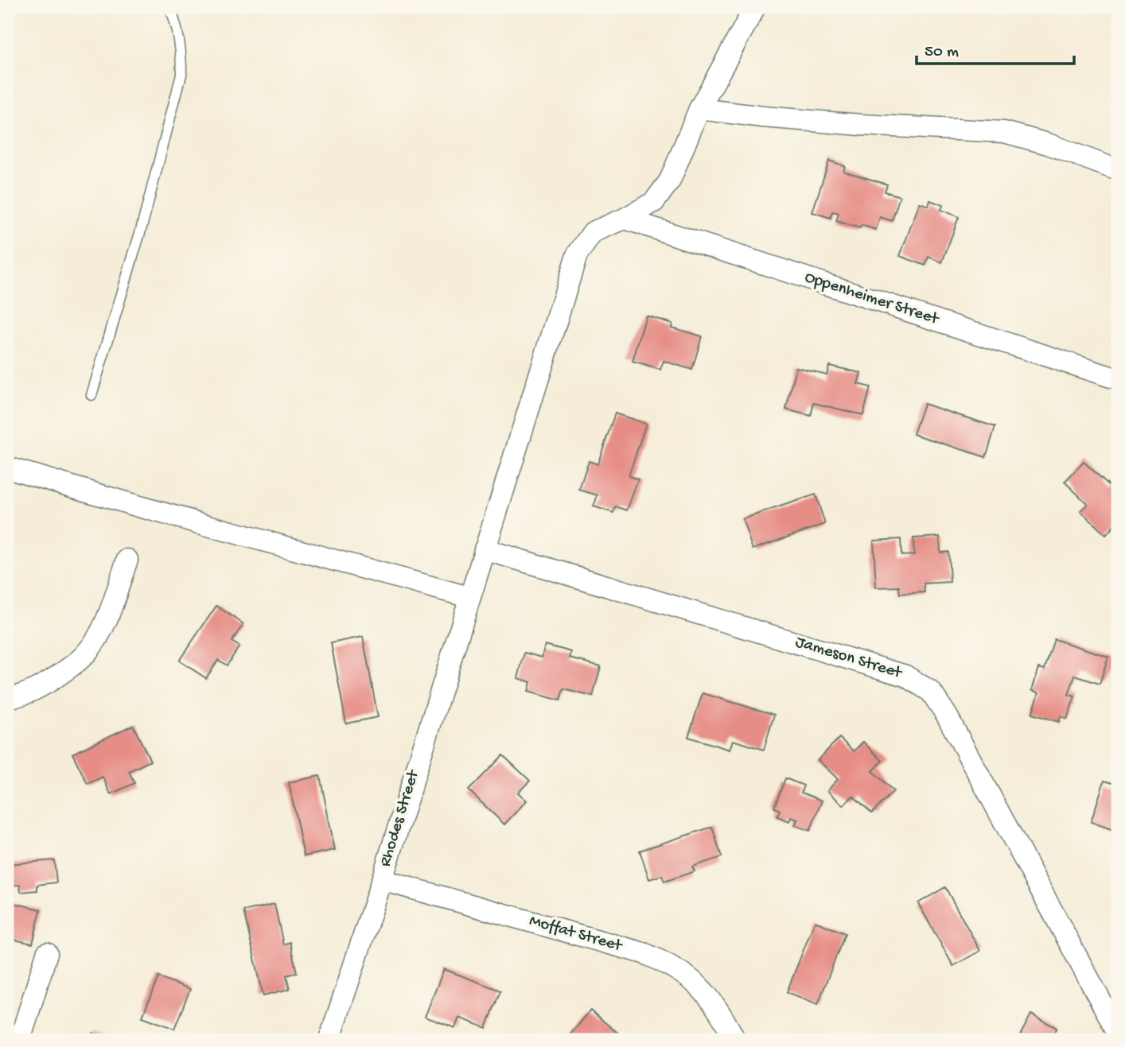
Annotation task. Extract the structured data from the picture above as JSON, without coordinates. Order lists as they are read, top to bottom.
{
  "streets": {
    "street": [
      "Oppenheimer Street",
      "Jameson Street",
      "Rhodes Street",
      "Moffat Street"
    ]
  },
  "crossings": [
    ["Oppenheimer Street", "Rhodes Street"],
    ["Jameson Street", "Rhodes Street"],
    ["Rhodes Street", "Moffat Street"]
  ],
  "scale_bar": "50 m"
}
